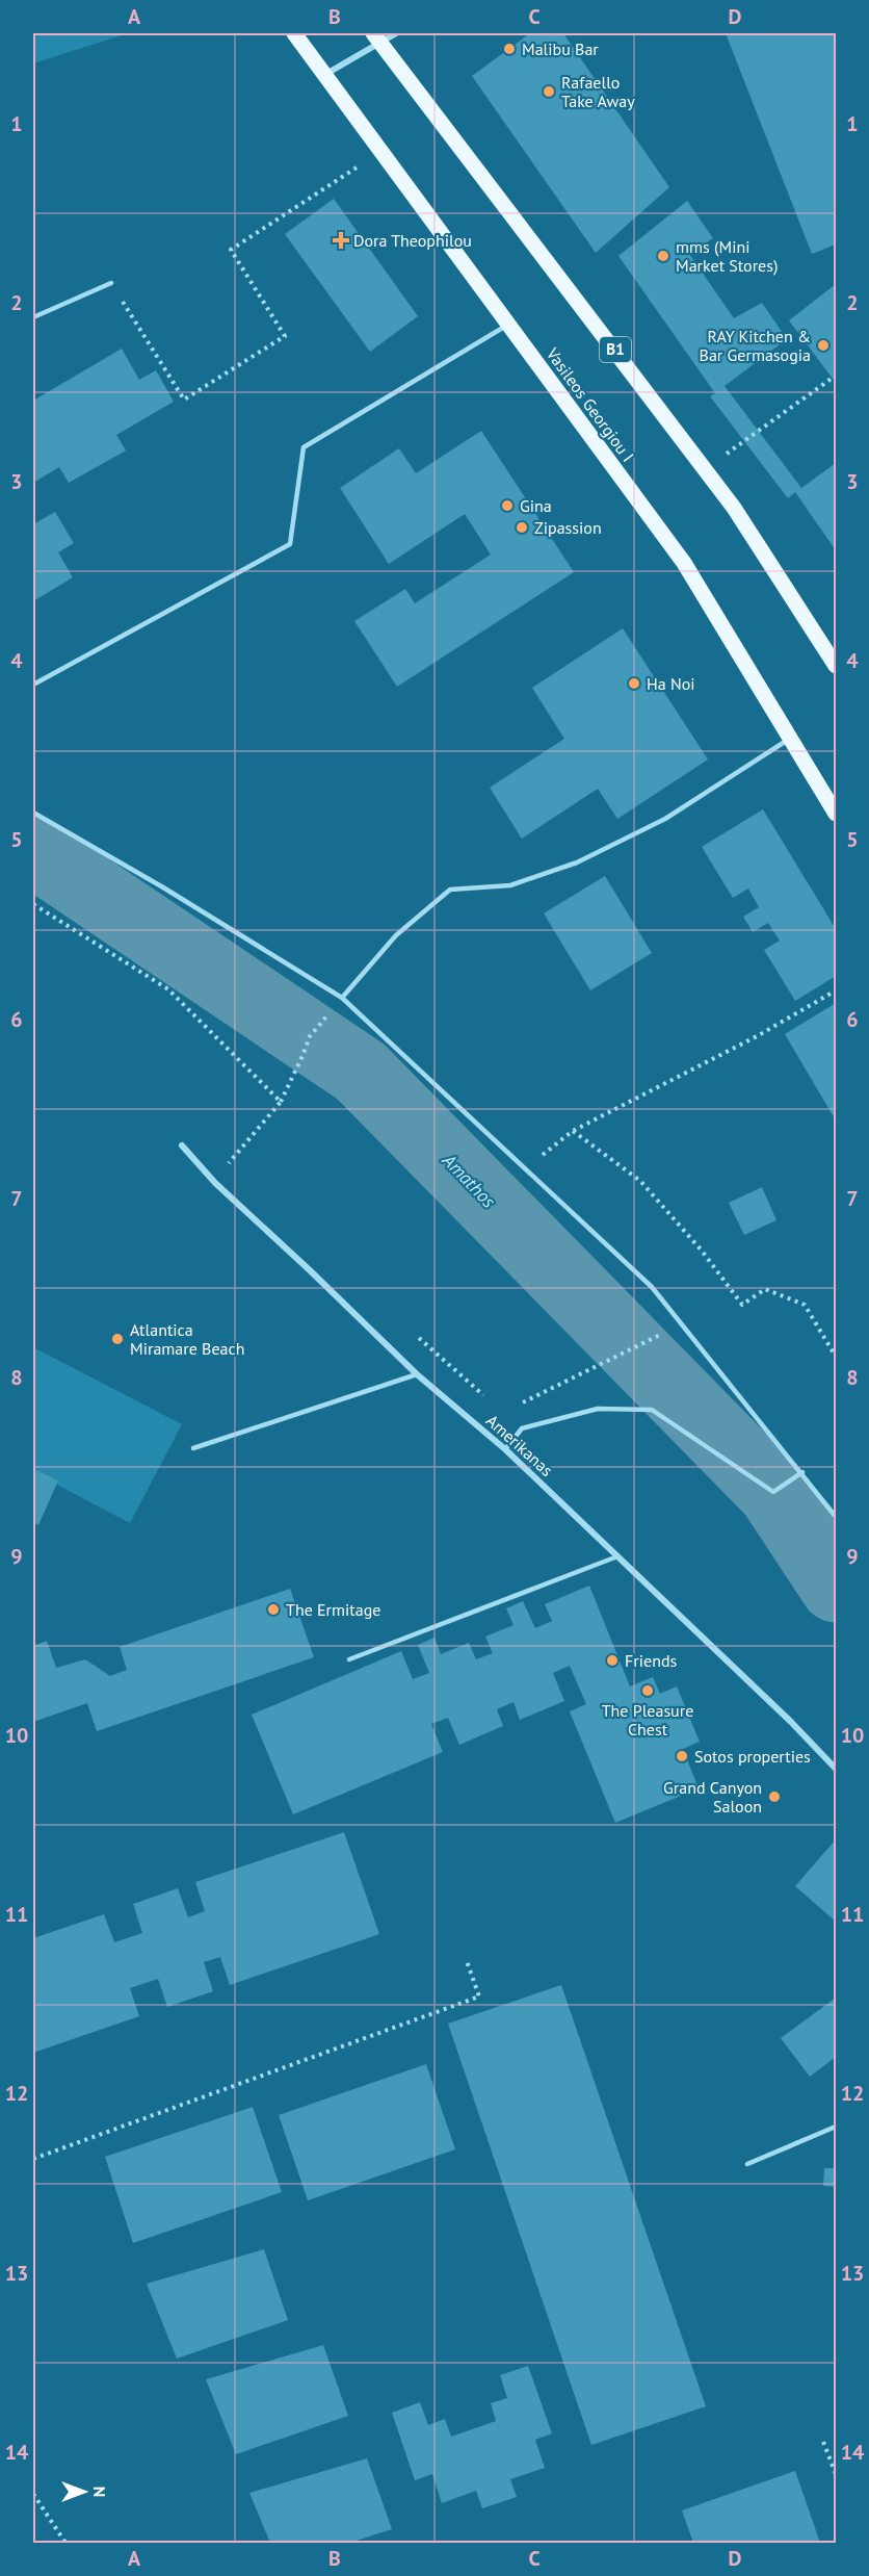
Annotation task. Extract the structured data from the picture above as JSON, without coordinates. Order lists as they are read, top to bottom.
{
  "streets": {
    "main road": ["B1", "Vasileos Georgiou I"],
    "street": ["Amerikanas"]
  },
  "water": ["Amathos"],
  "places": {
    "other": [
      "Malibu Bar",
      "Rafaello Take Away",
      "mms (Mini Market Stores)",
      "RAY Kitchen & Bar Germasogia",
      "Gina",
      "Zipassion",
      "Ha Noi",
      "Atlantica Miramare Beach",
      "The Ermitage",
      "Friends",
      "The Pleasure Chest",
      "Sotos properties",
      "Grand Canyon Saloon"
    ],
    "health": ["Dora Theophilou"]
  },
  "north": "right",
  "grid": {
    "columns": [
      "A",
      "B",
      "C",
      "D"
    ],
    "rows": [
      "1",
      "2",
      "3",
      "4",
      "5",
      "6",
      "7",
      "8",
      "9",
      "10",
      "11",
      "12",
      "13",
      "14"
    ]
  }
}
